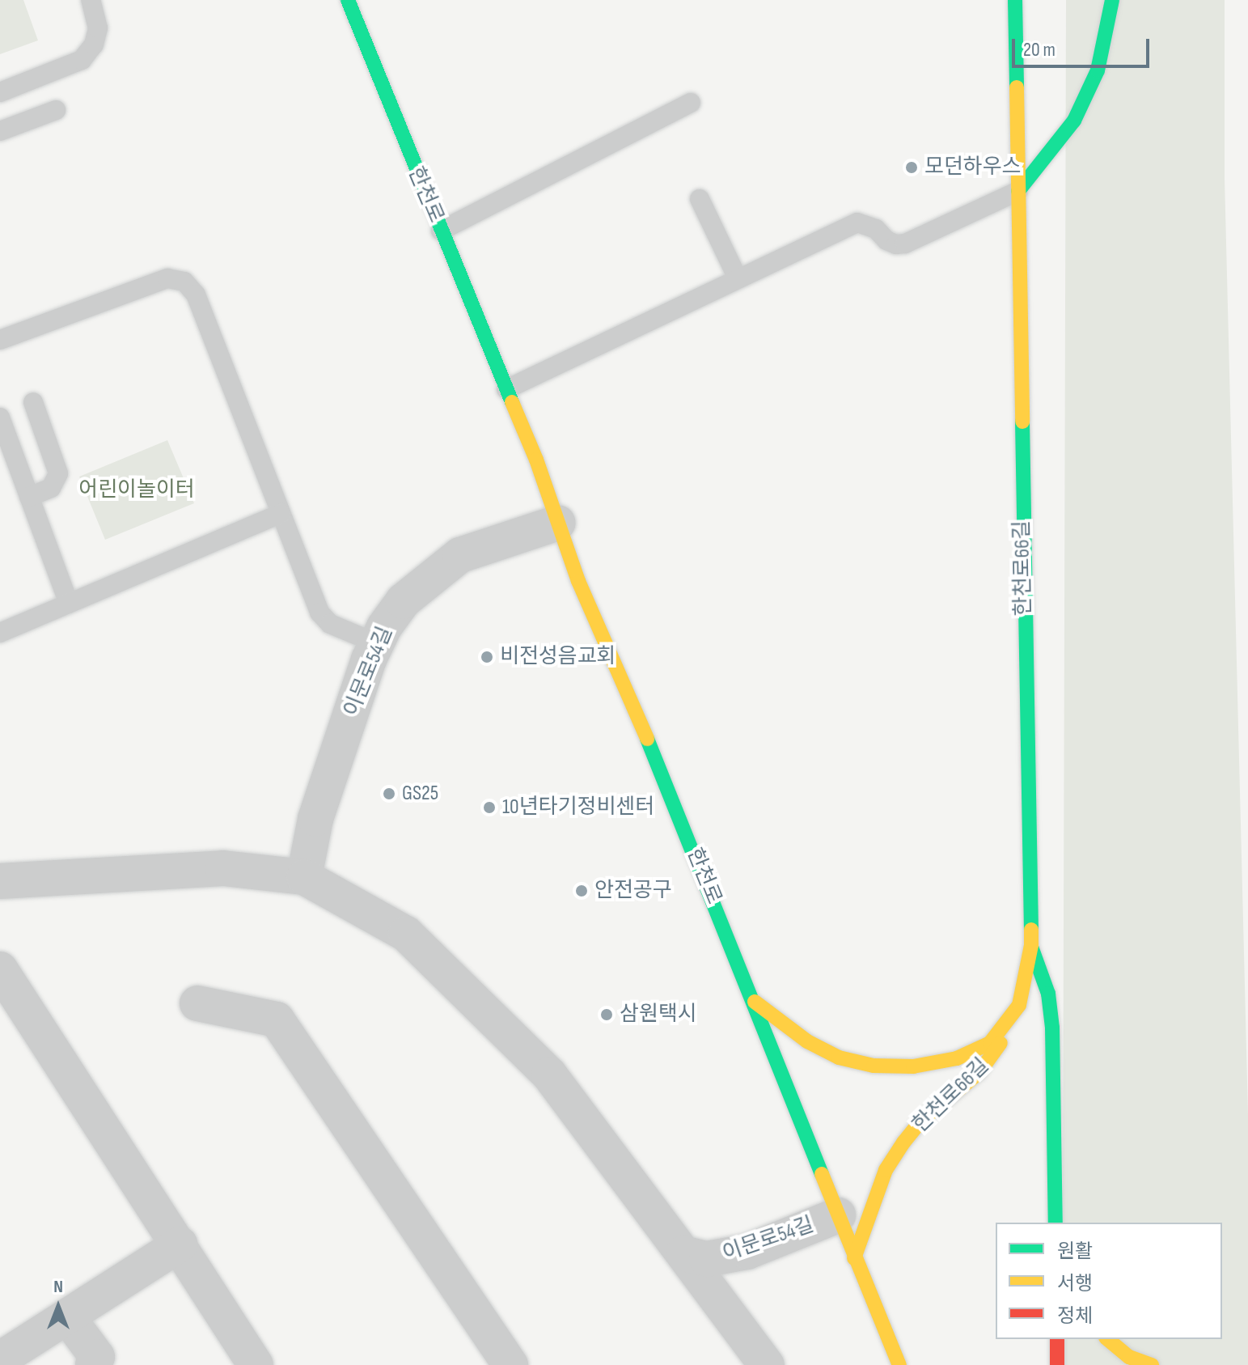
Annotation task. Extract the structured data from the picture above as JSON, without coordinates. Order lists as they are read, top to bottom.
{
  "streets": {
    "main road": ["한천로", "한천로66길"],
    "street": ["이문로54길"]
  },
  "crossings": [
    ["한천로", "한천로66길"],
    ["한천로", "이문로54길"]
  ],
  "parks": ["어린이놀이터"],
  "places": [
    "모던하우스",
    "비전성음교회",
    "GS25",
    "10년타기정비센터",
    "안전공구",
    "삼원택시"
  ],
  "legend": ["원활", "서행", "정체"],
  "scale_bar": "20 m",
  "north": "top"
}
